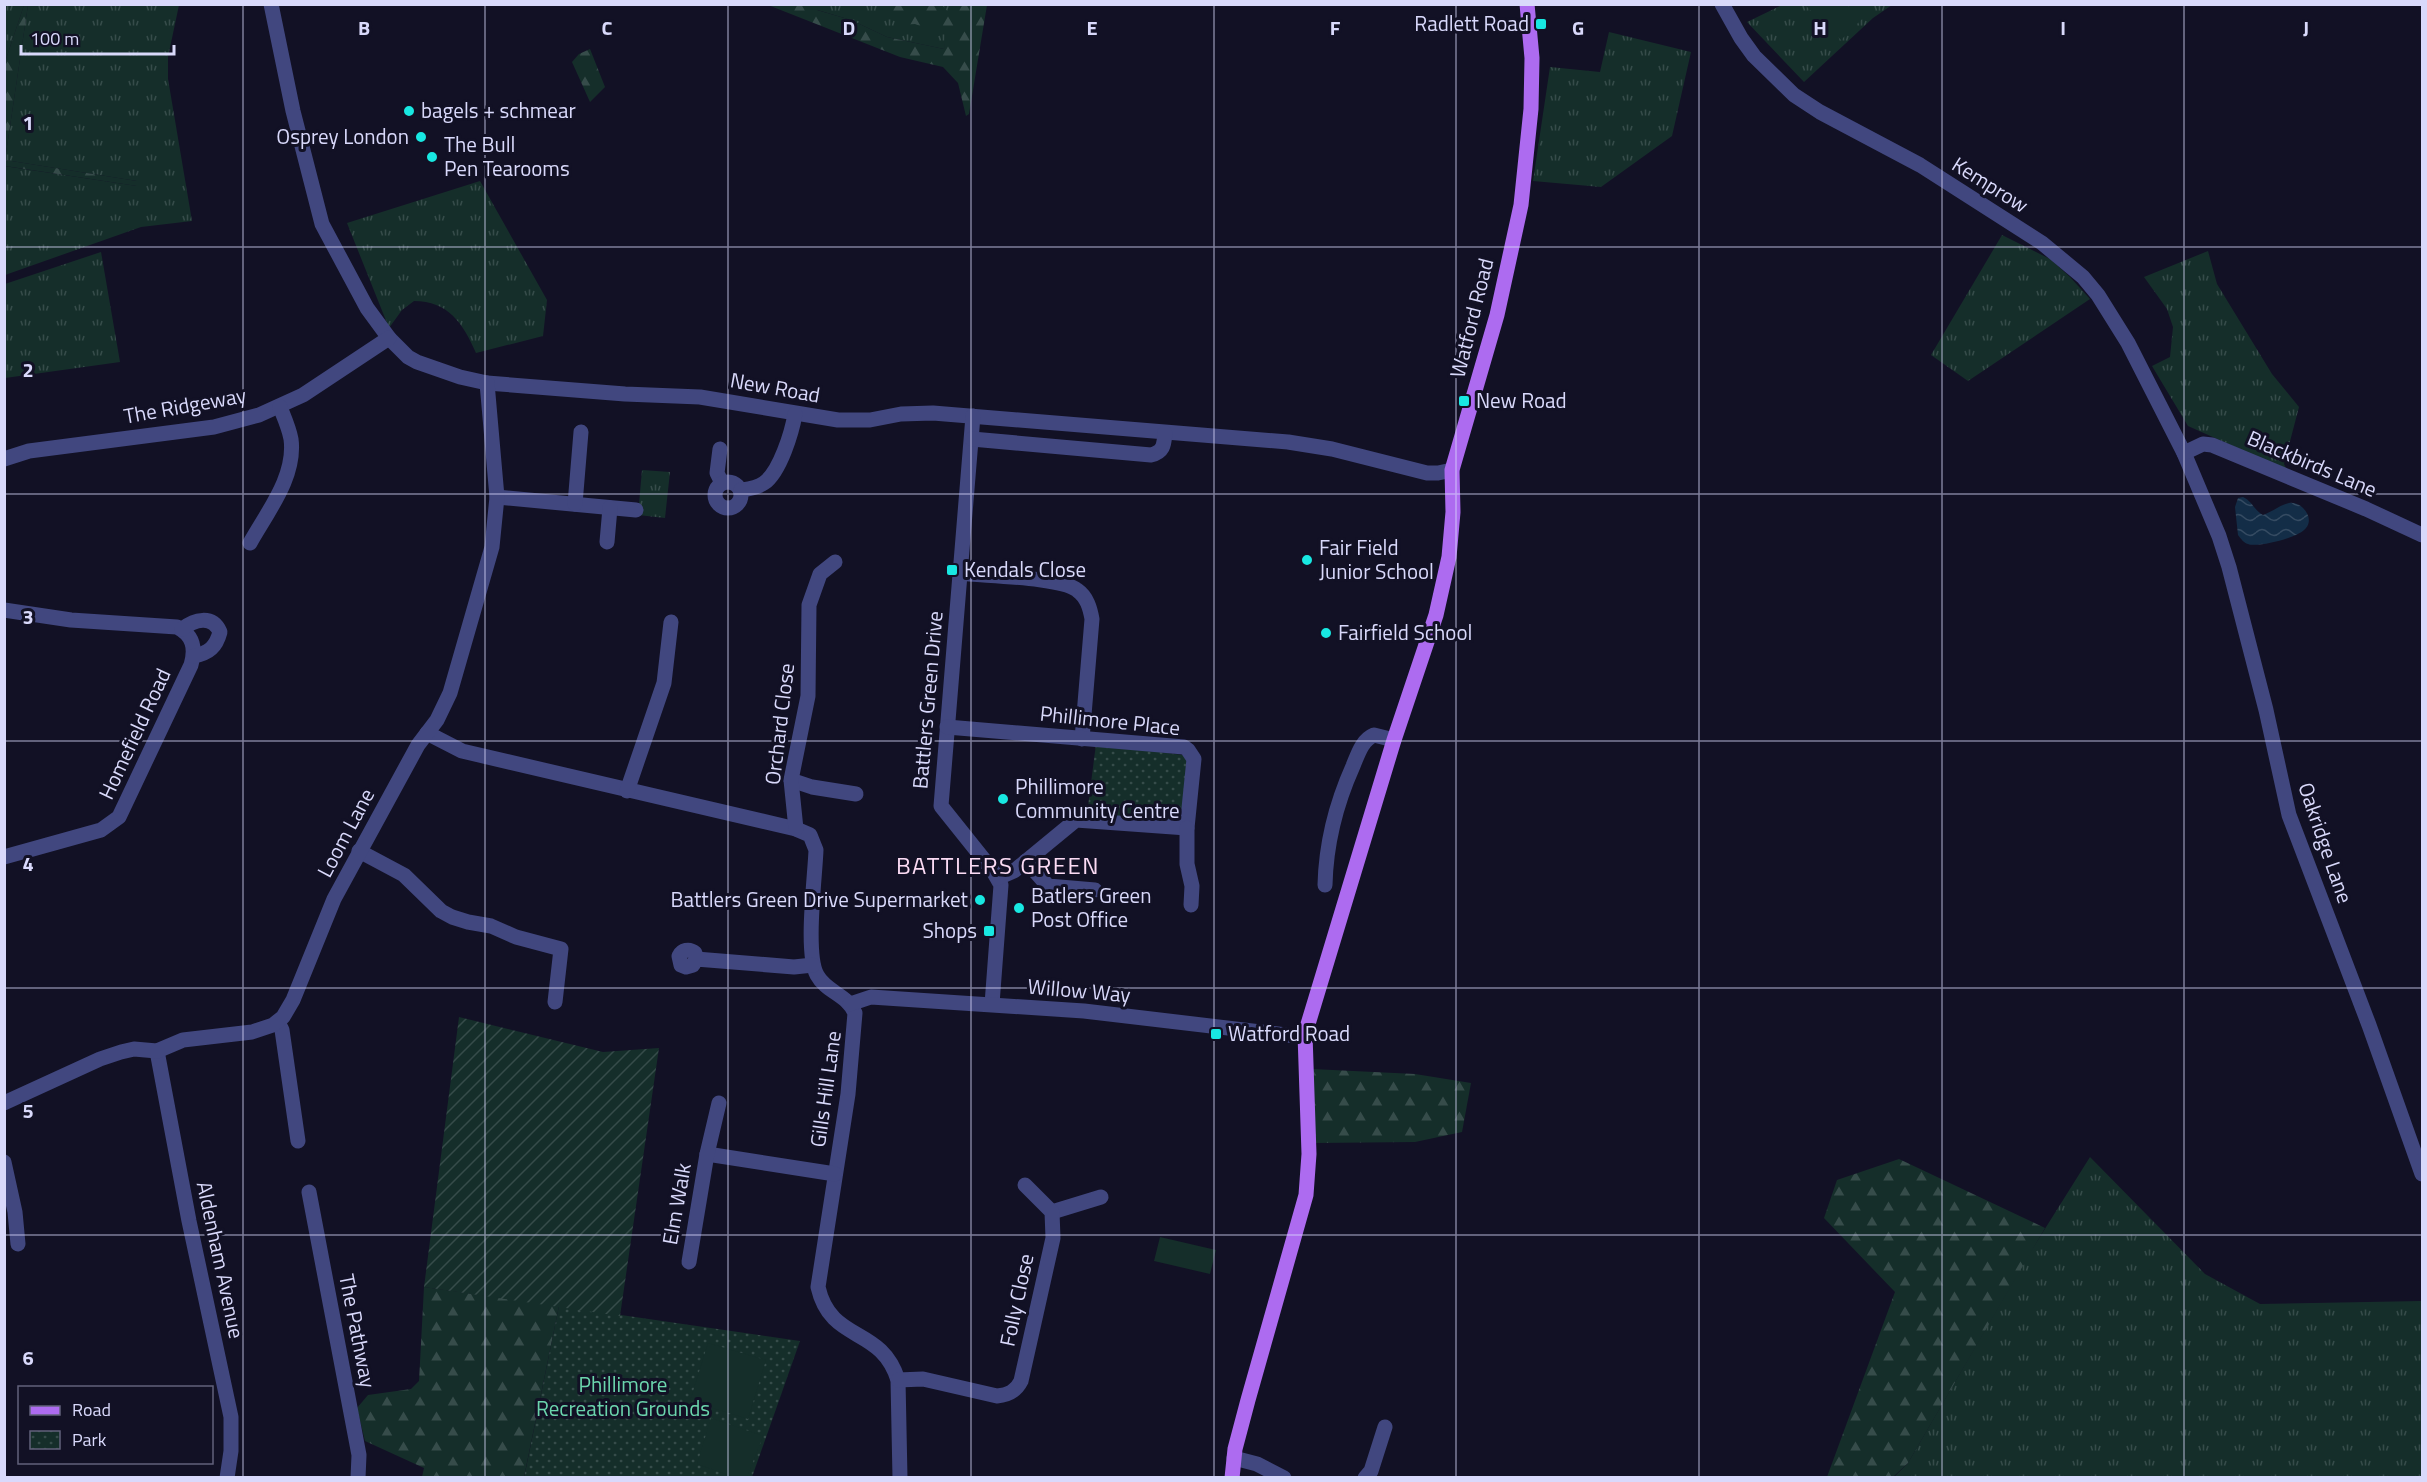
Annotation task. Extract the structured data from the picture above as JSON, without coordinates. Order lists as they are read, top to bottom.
{
  "streets": {
    "main road": ["Watford Road"],
    "street": [
      "Kemprow",
      "New Road",
      "The Ridgeway",
      "Blackbirds Lane",
      "Battlers Green Drive",
      "Phillimore Place",
      "Orchard Close",
      "Homefield Road",
      "Loom Lane",
      "Oakridge Lane",
      "Willow Way",
      "Gills Hill Lane",
      "Elm Walk",
      "Aldenham Avenue",
      "Folly Close",
      "The Pathway"
    ]
  },
  "crossings": [
    ["Kemprow", "Blackbirds Lane"],
    ["Kemprow", "Oakridge Lane"],
    ["Watford Road", "New Road"],
    ["Watford Road", "Willow Way"],
    ["New Road", "The Ridgeway"],
    ["New Road", "Battlers Green Drive"],
    ["New Road", "Loom Lane"],
    ["Blackbirds Lane", "Oakridge Lane"],
    ["Battlers Green Drive", "Phillimore Place"],
    ["Willow Way", "Gills Hill Lane"],
    ["Gills Hill Lane", "Elm Walk"],
    ["Gills Hill Lane", "Folly Close"]
  ],
  "districts": ["BATTLERS GREEN"],
  "parks": ["Phillimore Recreation Grounds"],
  "places": {
    "transit": [
      "Radlett Road",
      "New Road",
      "Kendals Close",
      "Shops",
      "Watford Road"
    ],
    "other": [
      "bagels + schmear",
      "Osprey London",
      "The Bull Pen Tearooms",
      "Fair Field Junior School",
      "Fairfield School",
      "Phillimore Community Centre",
      "Battlers Green Drive Supermarket",
      "Batlers Green Post Office"
    ]
  },
  "legend": ["Road", "Park"],
  "scale_bar": "100 m",
  "grid": {
    "columns": [
      "B",
      "C",
      "D",
      "E",
      "F",
      "G",
      "H",
      "I",
      "J"
    ],
    "rows": [
      "1",
      "2",
      "3",
      "4",
      "5",
      "6"
    ]
  }
}
